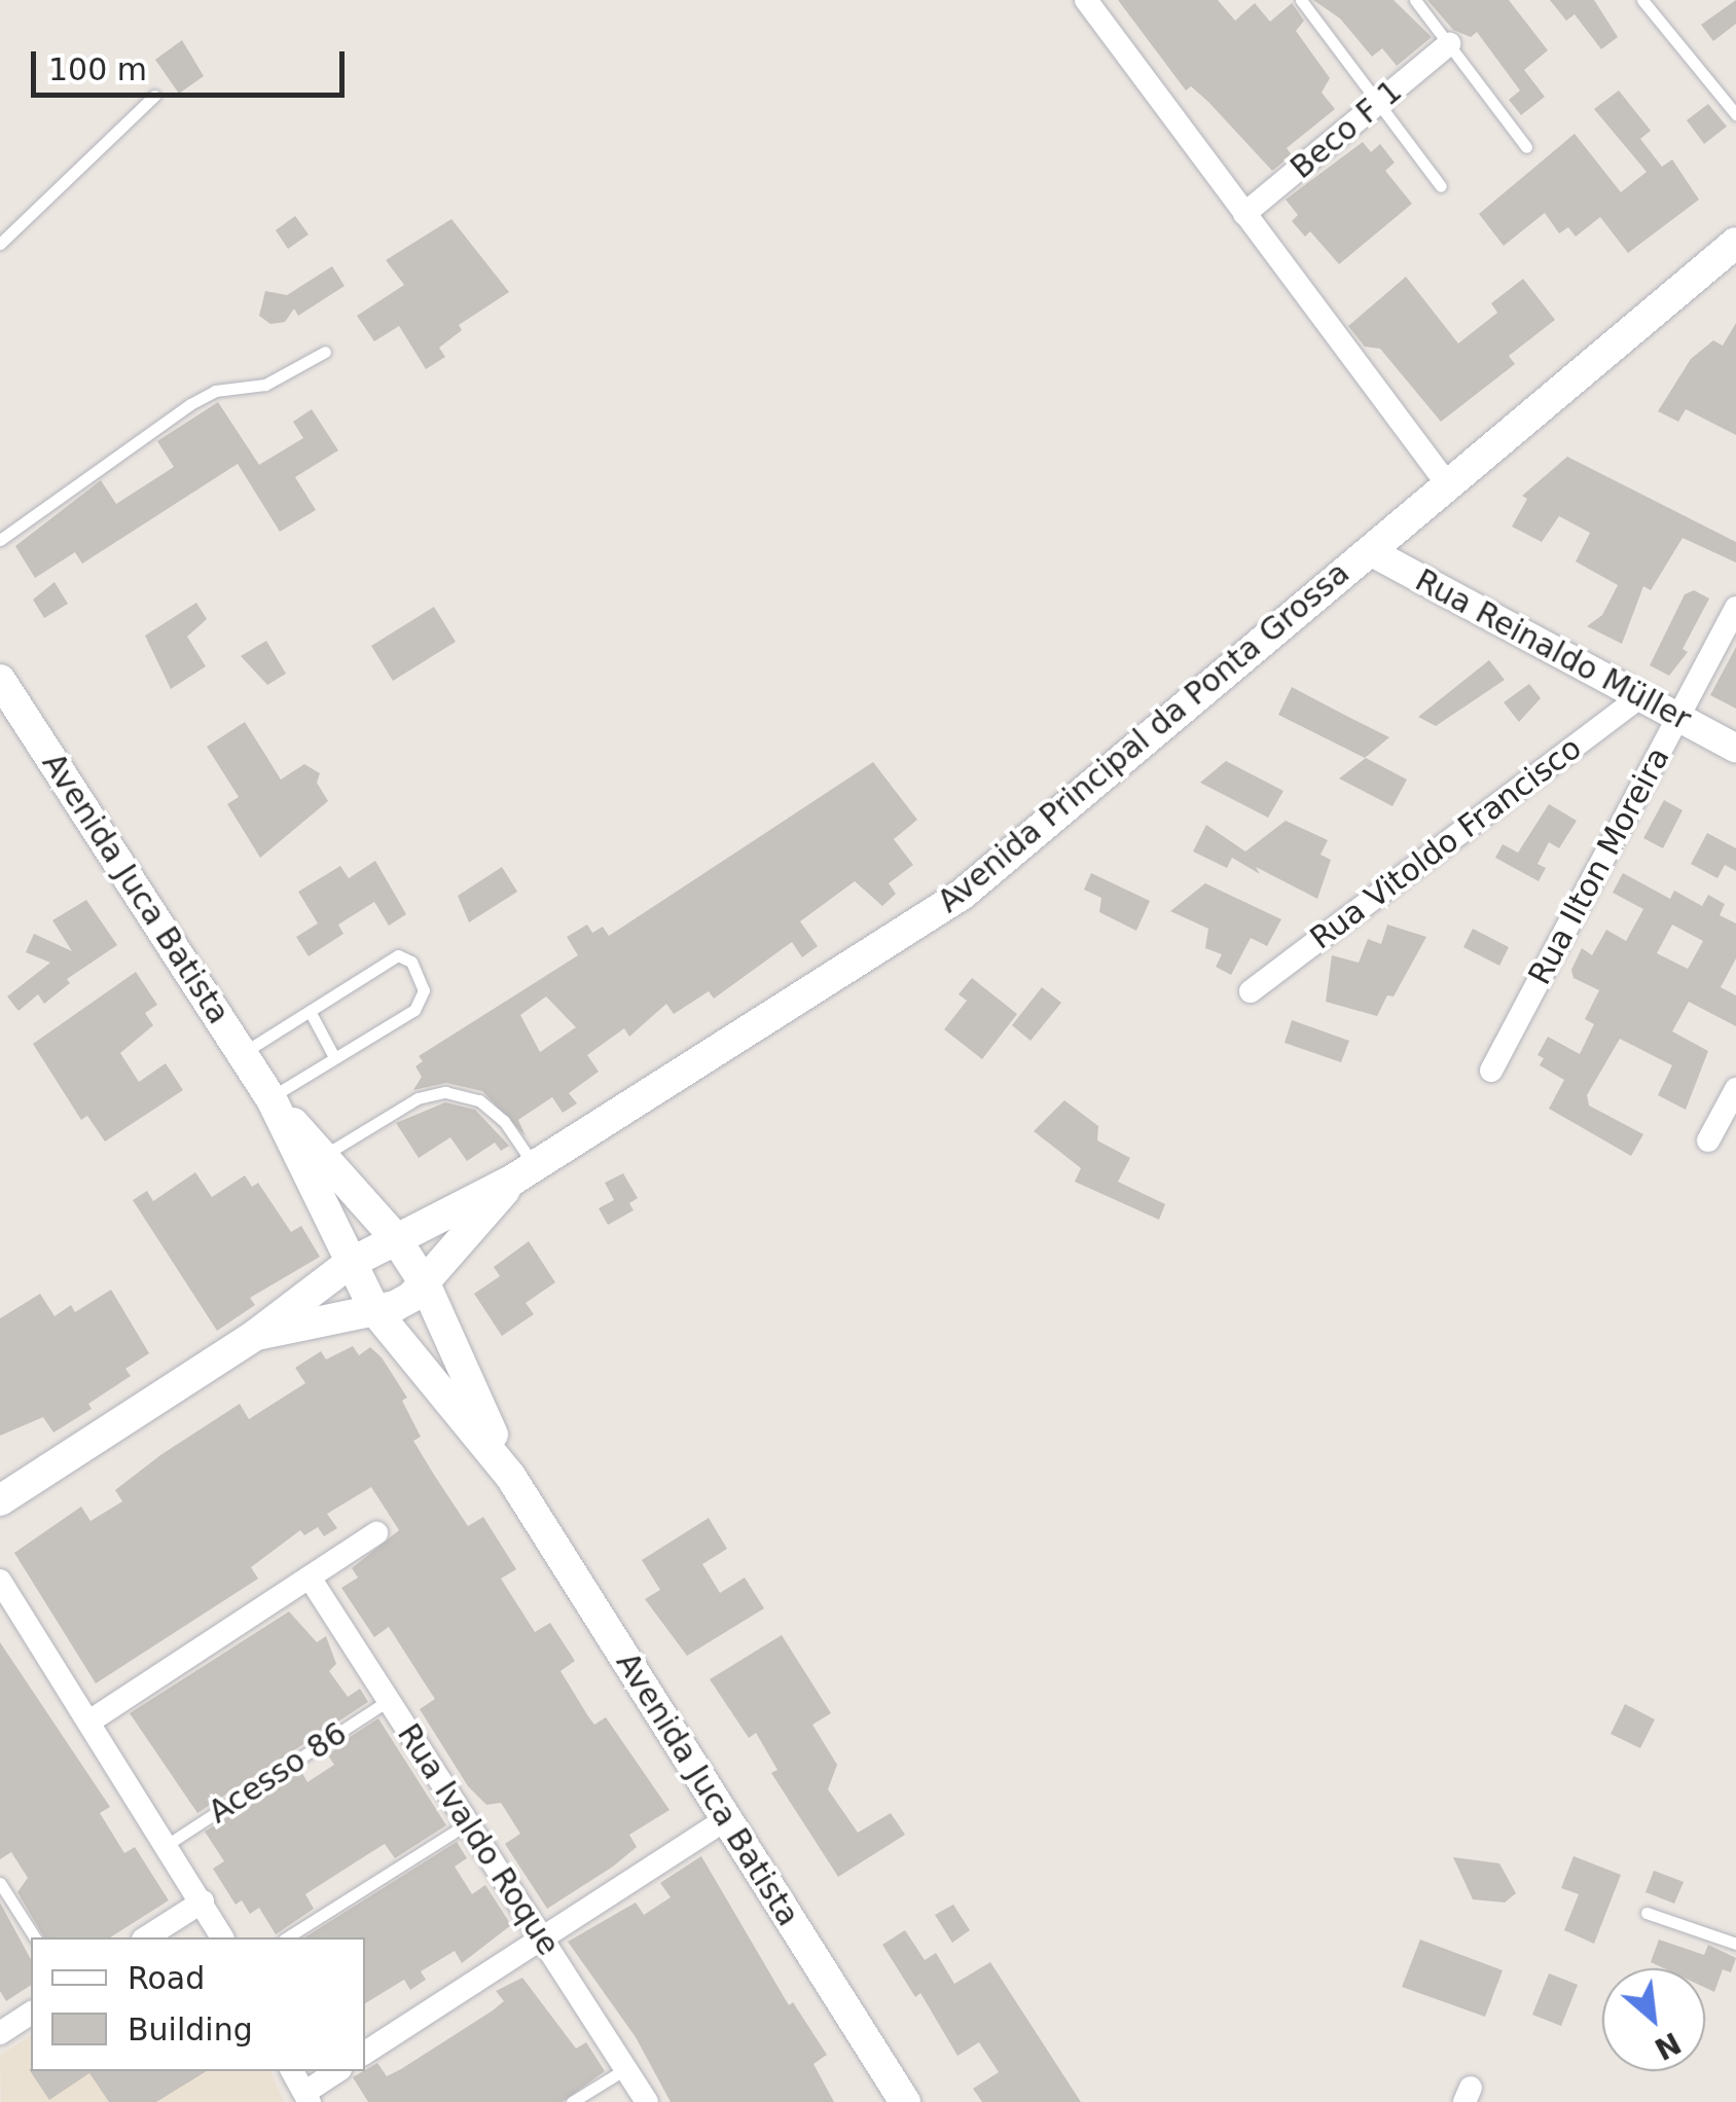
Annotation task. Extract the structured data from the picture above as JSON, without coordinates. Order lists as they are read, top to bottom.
{
  "streets": {
    "main road": ["Avenida Principal da Ponta Grossa", "Avenida Juca Batista"],
    "street": [
      "Beco F 1",
      "Rua Reinaldo Müller",
      "Rua Vitoldo Francisco",
      "Rua Ilton Moreira",
      "Rua Ivaldo Roque"
    ],
    "lane": ["Acesso 86"]
  },
  "crossings": [
    ["Rua Reinaldo Müller", "Avenida Principal da Ponta Grossa"],
    ["Rua Reinaldo Müller", "Rua Vitoldo Francisco"],
    ["Rua Reinaldo Müller", "Rua Ilton Moreira"],
    ["Avenida Principal da Ponta Grossa", "Avenida Juca Batista"],
    ["Acesso 86", "Rua Ivaldo Roque"]
  ],
  "legend": ["Road", "Building"],
  "scale_bar": "100 m",
  "north": "bottom right"
}
